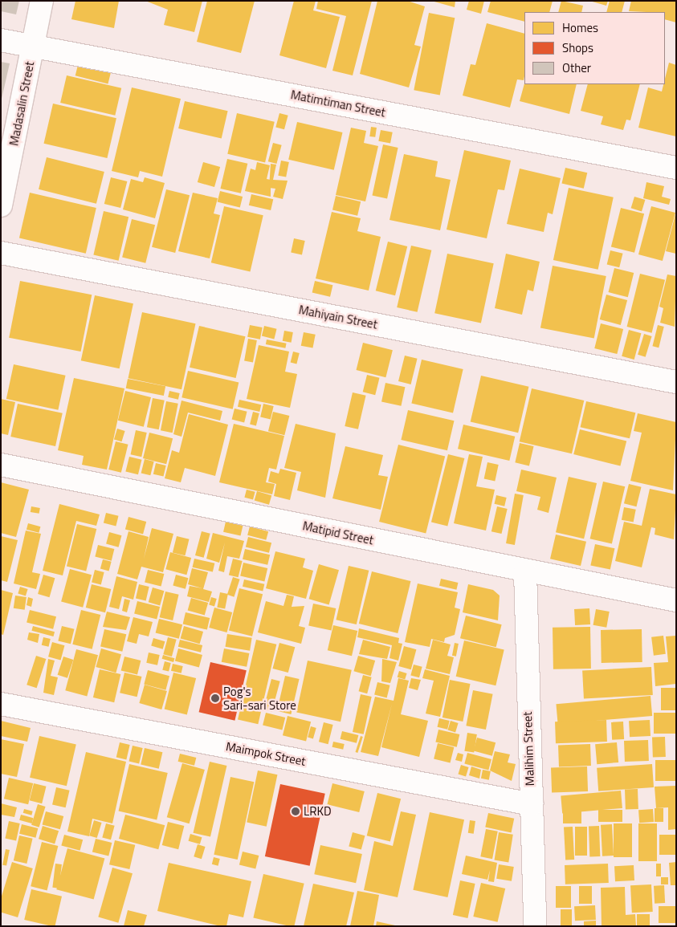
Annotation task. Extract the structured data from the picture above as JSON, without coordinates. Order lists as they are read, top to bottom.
{
  "streets": {
    "street": [
      "Madasalin Street",
      "Matimtiman Street",
      "Mahiyain Street",
      "Matipid Street",
      "Malihim Street",
      "Maimpok Street"
    ]
  },
  "crossings": [
    ["Madasalin Street", "Matimtiman Street"],
    ["Matipid Street", "Malihim Street"],
    ["Malihim Street", "Maimpok Street"]
  ],
  "places": ["Pog's Sari-sari Store", "LRKD"],
  "legend": ["Homes", "Shops", "Other"]
}
